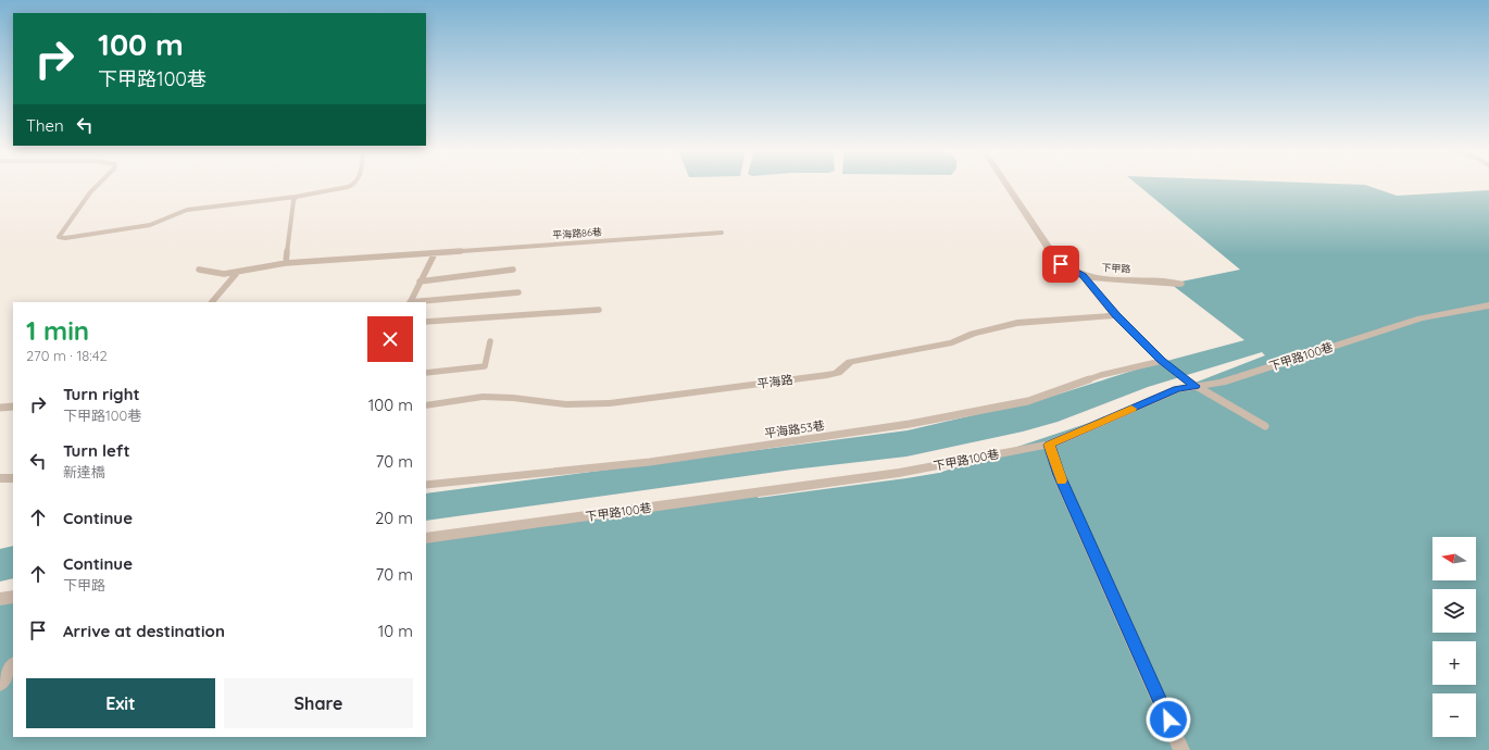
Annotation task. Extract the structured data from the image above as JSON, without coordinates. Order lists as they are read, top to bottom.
{
  "streets": {
    "street": ["下甲路", "下甲路100巷", "平海路"],
    "lane": ["平海路86巷", "平海路53巷"]
  },
  "north": "left",
  "page": {
    "turn": ["100 m", "下甲路100巷"],
    "then": "Then",
    "heading": ["1 min", "270 m · 18:42"],
    "list": [
      {
        "name": "Turn right",
        "note": "下甲路100巷",
        "value": "100 m"
      },
      {
        "name": "Turn left",
        "note": "新達橋",
        "value": "70 m"
      },
      {
        "name": "Continue",
        "value": "20 m"
      },
      {
        "name": "Continue",
        "note": "下甲路",
        "value": "70 m"
      },
      {
        "name": "Arrive at destination",
        "value": "10 m"
      }
    ],
    "map_buttons": ["+", "−"],
    "buttons": ["Exit", "Share"]
  }
}
